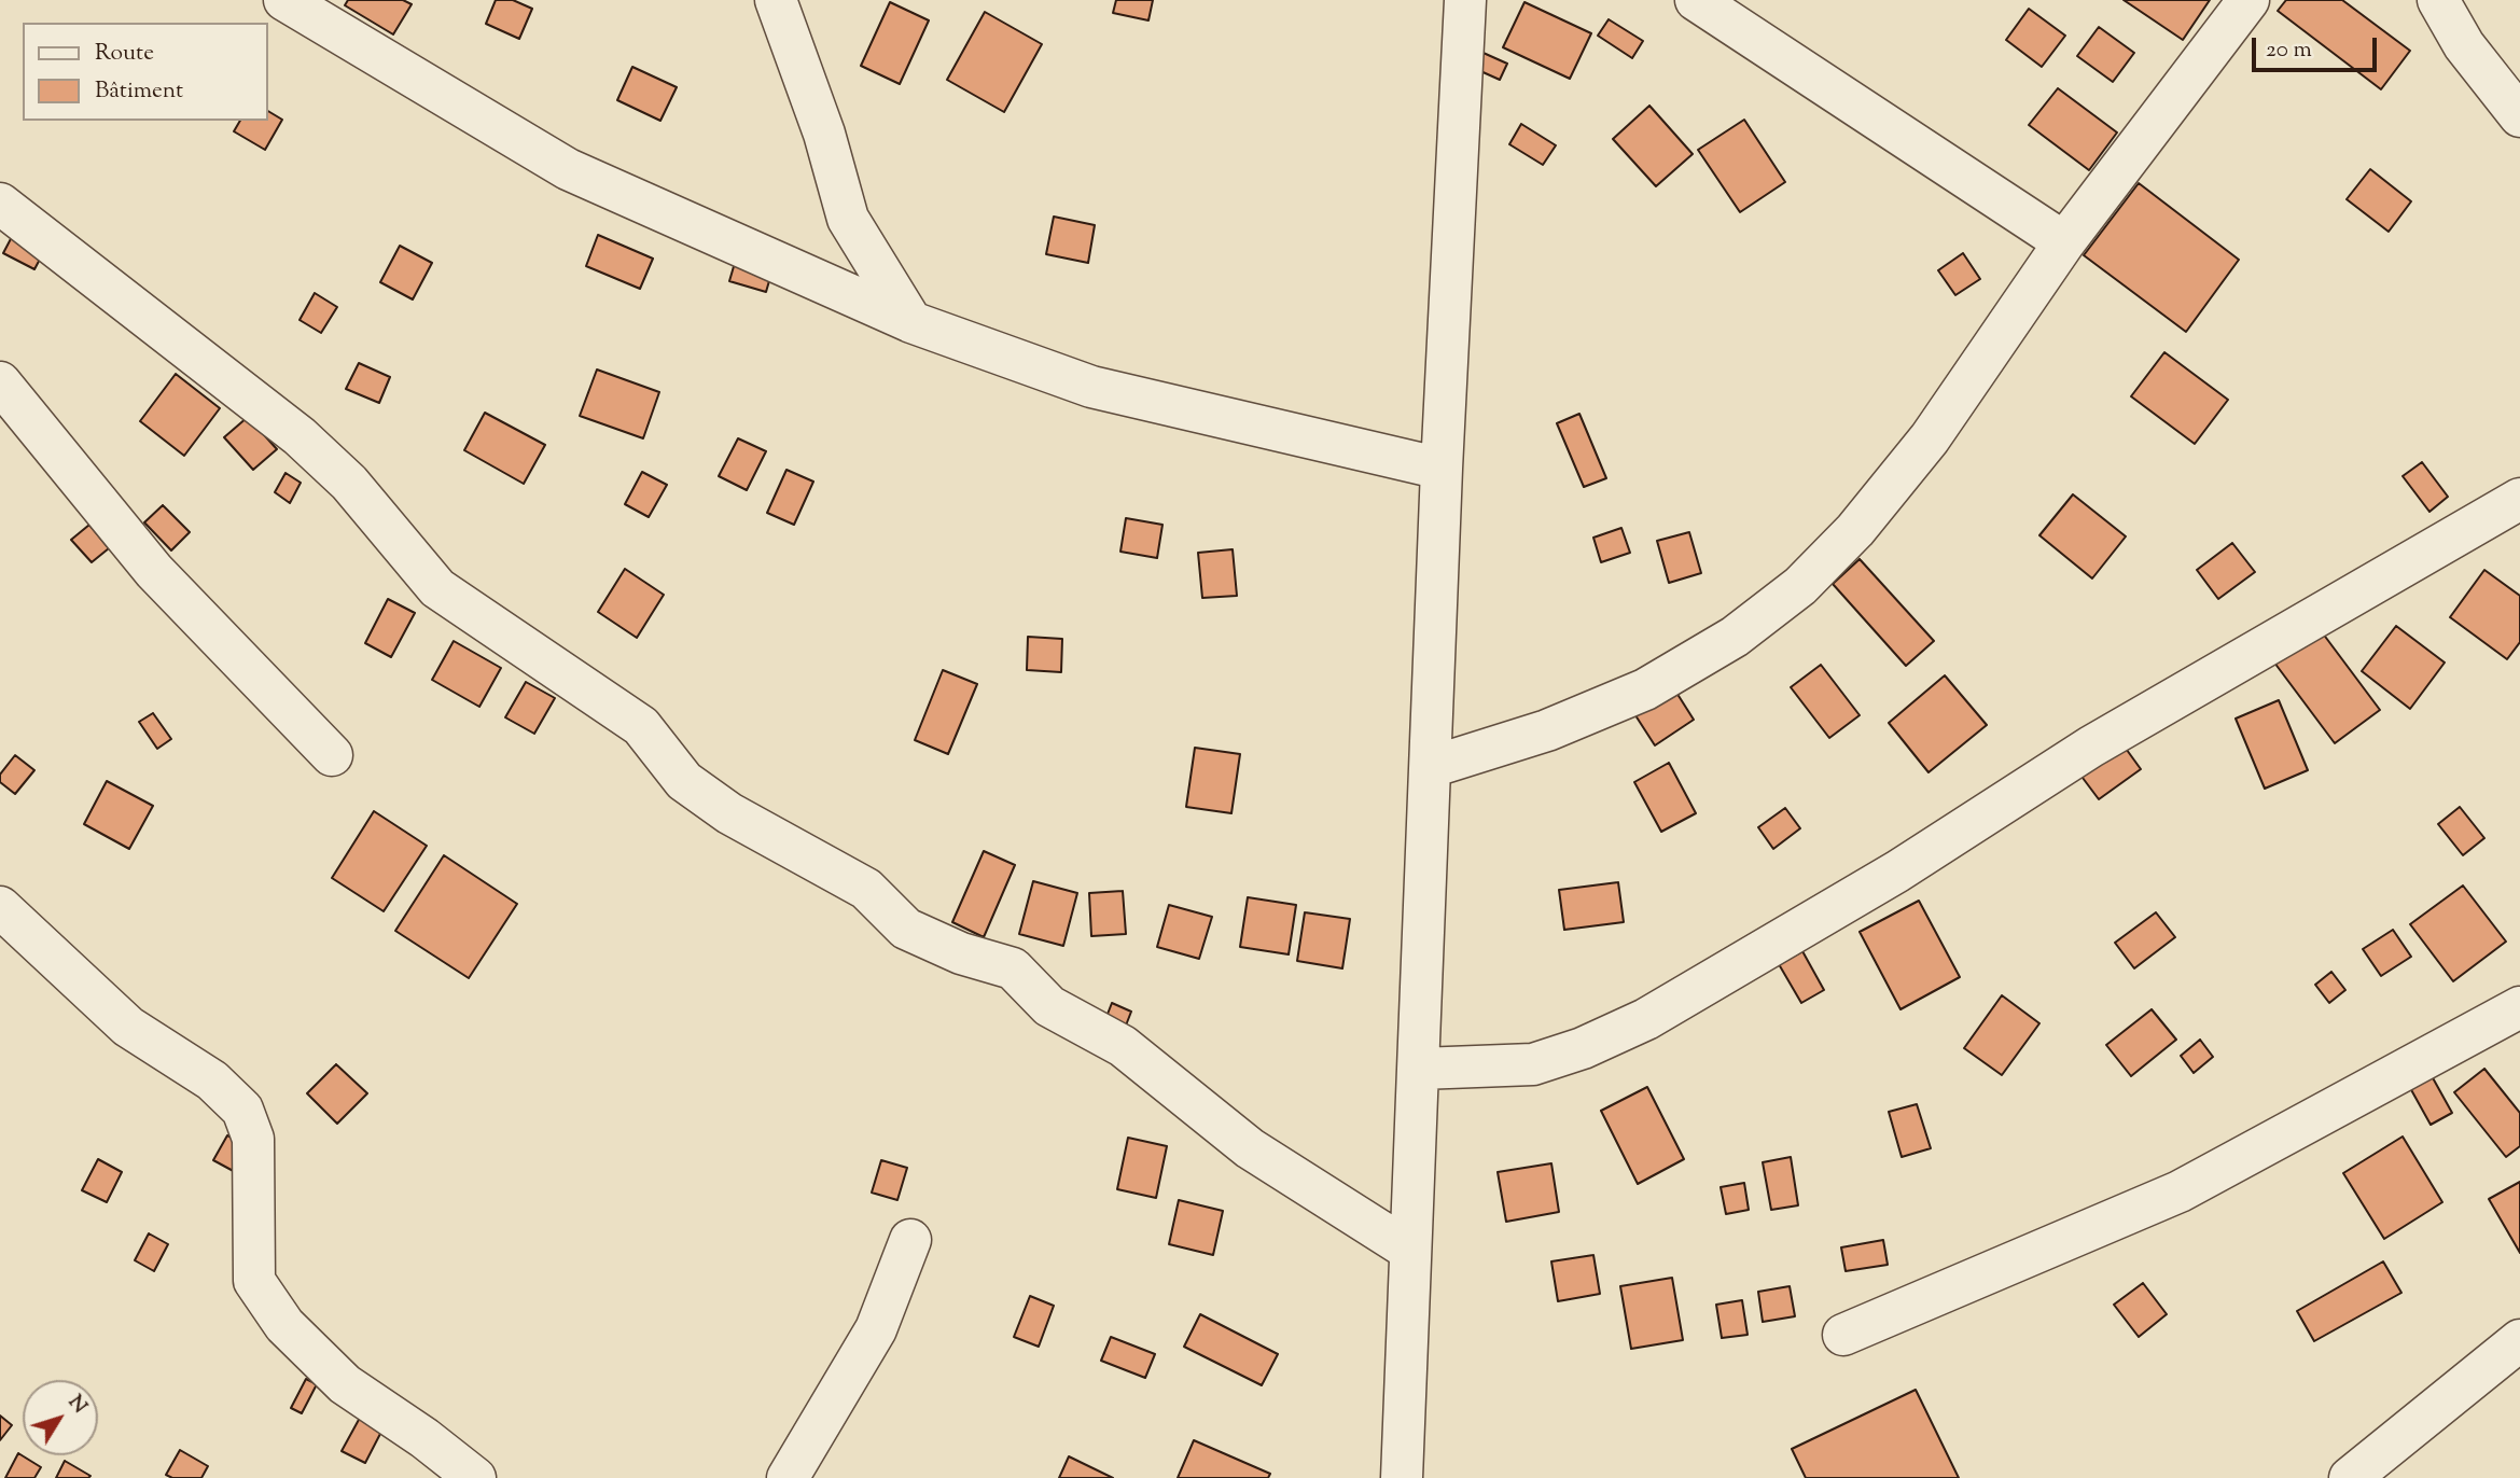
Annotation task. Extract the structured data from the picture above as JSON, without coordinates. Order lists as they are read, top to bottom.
{
  "legend": ["Route", "Bâtiment"],
  "scale_bar": "20 m",
  "north": "top right"
}
